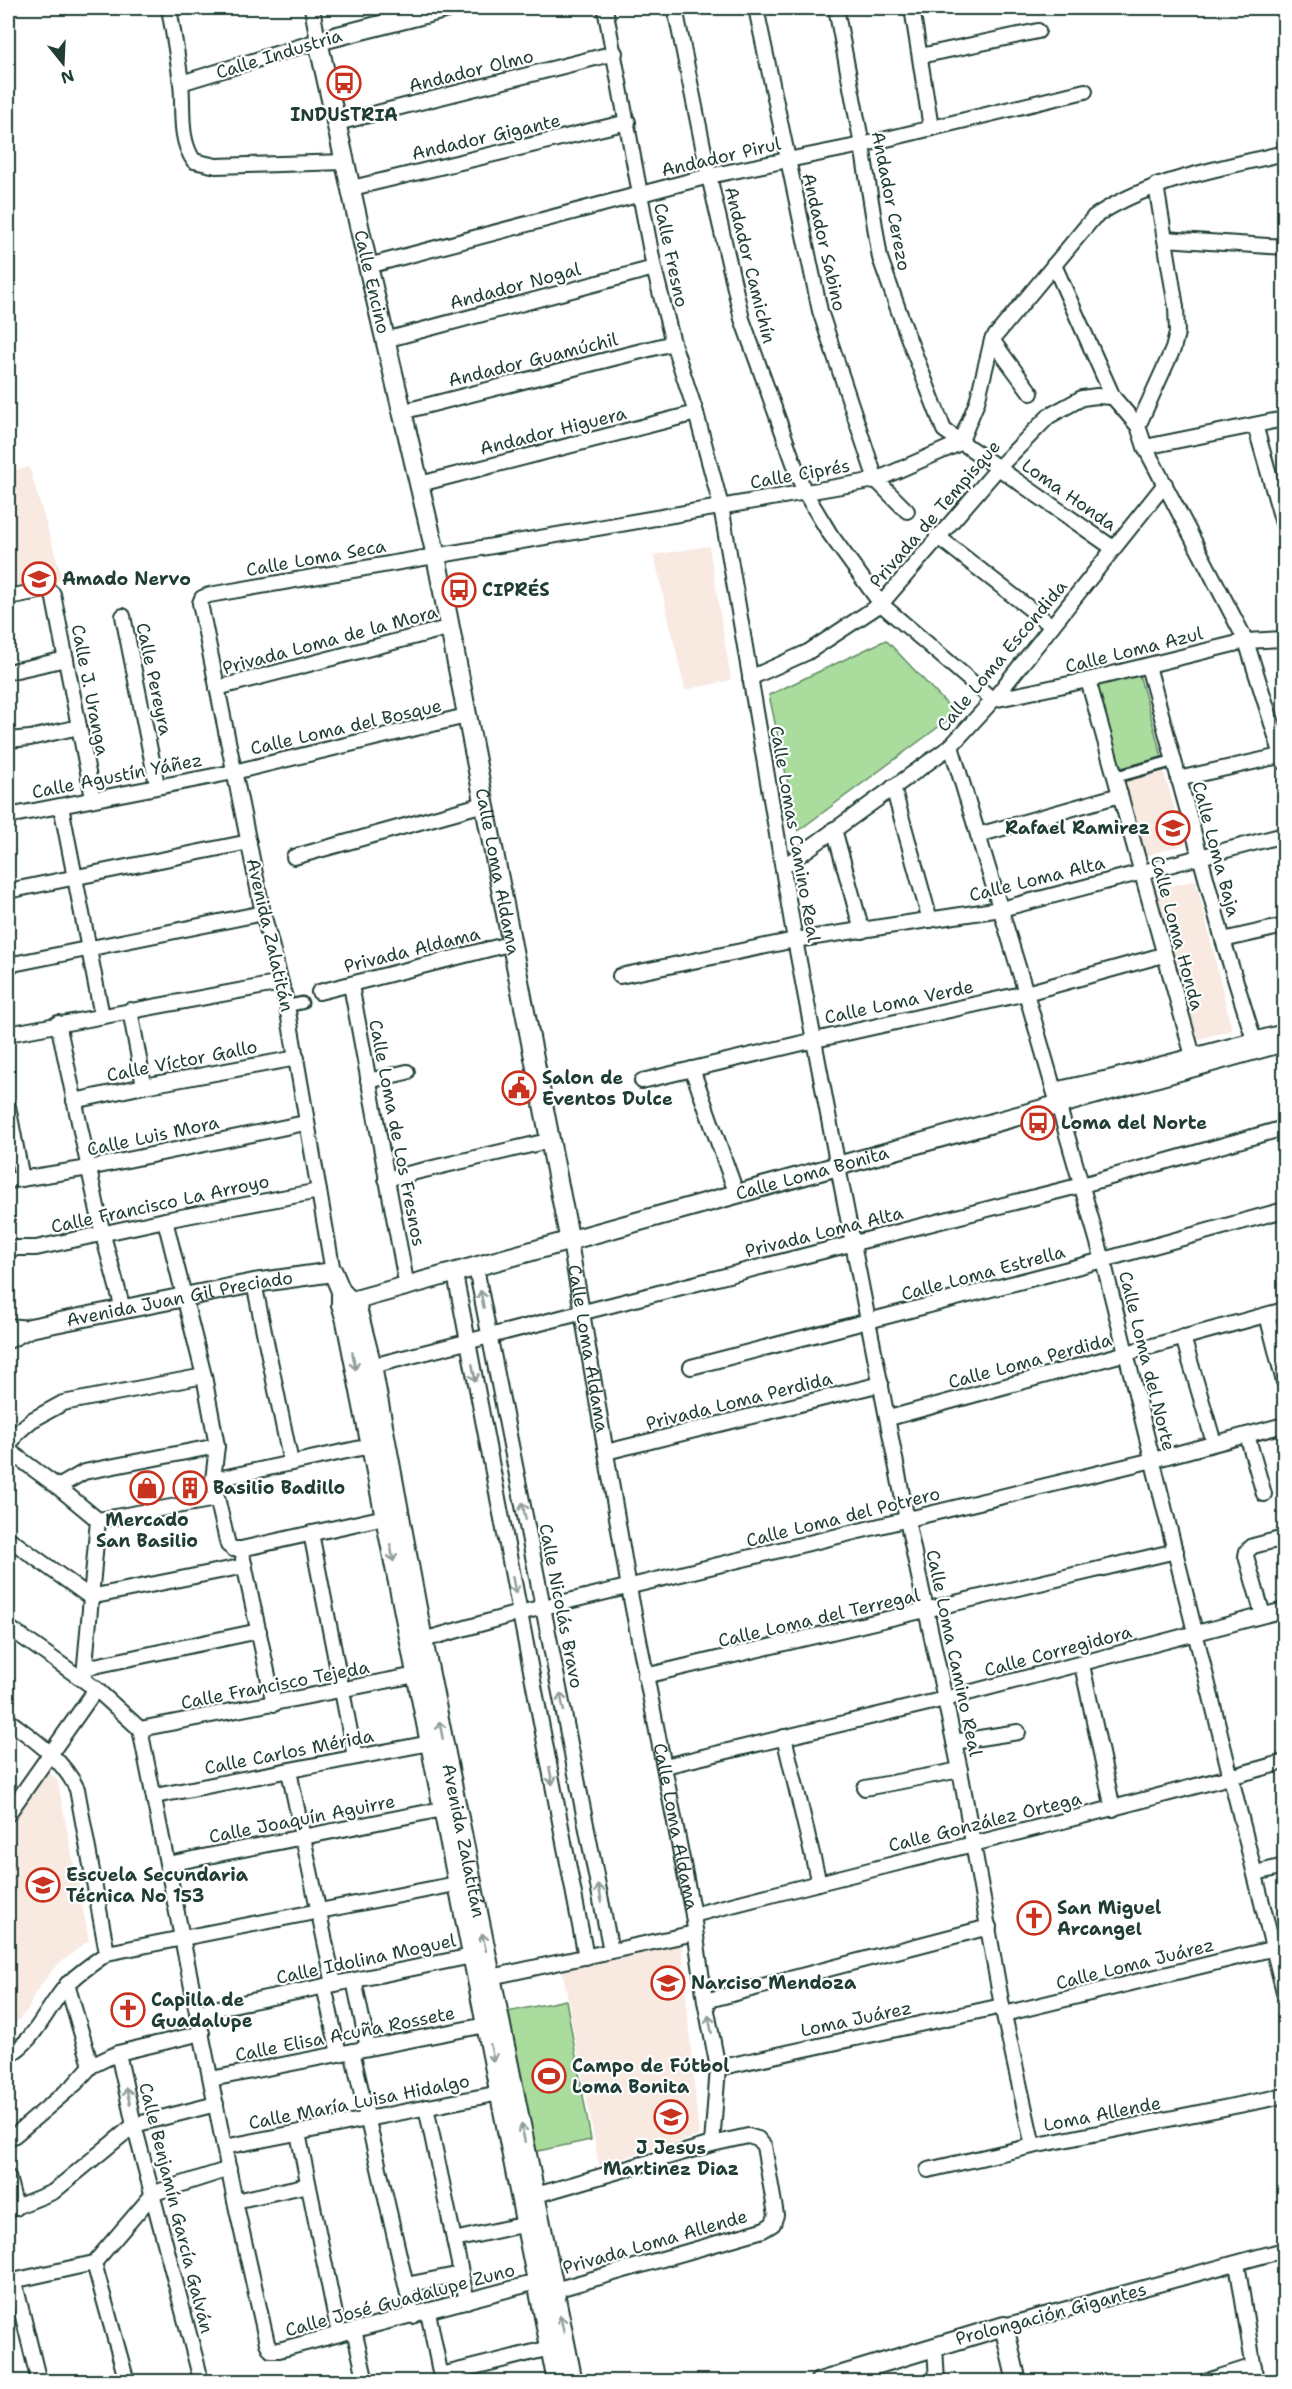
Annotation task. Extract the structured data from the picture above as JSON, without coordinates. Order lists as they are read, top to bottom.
{
  "streets": {
    "street": [
      "Calle Industria",
      "Andador Olmo",
      "Andador Gigante",
      "Andador Pirul",
      "Andador Cerezo",
      "Andador Sabino",
      "Calle Fresno",
      "Andador Camichín",
      "Calle Encino",
      "Andador Nogal",
      "Andador Guamúchil",
      "Andador Higuera",
      "Calle Ciprés",
      "Loma Honda",
      "Privada de Tempisque",
      "Calle Loma Seca",
      "Privada Loma de la Mora",
      "Calle Loma Azul",
      "Calle Loma Escondida",
      "Calle Pereyra",
      "Calle J. Uranga",
      "Calle Loma del Bosque",
      "Calle Agustín Yáñez",
      "Calle Lomas Camino Real",
      "Calle Loma Baja",
      "Calle Loma Aldama",
      "Calle Loma Alta",
      "Calle Loma Honda",
      "Avenida Zalatitán",
      "Privada Aldama",
      "Calle Loma Verde",
      "Calle Víctor Gallo",
      "Calle Loma de Los Fresnos",
      "Calle Luis Mora",
      "Calle Loma Bonita",
      "Calle Francisco La Arroyo",
      "Privada Loma Alta",
      "Calle Loma Estrella",
      "Avenida Juan Gil Preciado",
      "Calle Loma Perdida",
      "Calle Loma del Norte",
      "Privada Loma Perdida",
      "Calle Loma del Potrero",
      "Calle Nicolás Bravo",
      "Calle Loma del Terregal",
      "Calle Corregidora",
      "Calle Loma Camino Real",
      "Calle Francisco Tejeda",
      "Calle Carlos Mérida",
      "Calle Joaquín Aguirre",
      "Calle González Ortega",
      "Calle Idolina Moguel",
      "Calle Loma Juárez",
      "Loma Juárez",
      "Calle Elisa Acuña Rossete",
      "Calle María Luisa Hidalgo",
      "Loma Allende",
      "Calle Benjamín García Galván",
      "Privada Loma Allende",
      "Calle José Guadalupe Zuno",
      "Prolongación Gigantes"
    ]
  },
  "crossings": [
    ["Calle Industria", "Calle Encino"],
    ["Andador Olmo", "Calle Fresno"],
    ["Andador Olmo", "Calle Encino"],
    ["Andador Gigante", "Calle Fresno"],
    ["Andador Gigante", "Calle Encino"],
    ["Andador Pirul", "Andador Cerezo"],
    ["Andador Pirul", "Andador Sabino"],
    ["Andador Pirul", "Calle Fresno"],
    ["Andador Pirul", "Andador Camichín"],
    ["Andador Pirul", "Calle Encino"],
    ["Andador Cerezo", "Loma Honda"],
    ["Andador Sabino", "Calle Ciprés"],
    ["Calle Fresno", "Andador Nogal"],
    ["Calle Fresno", "Andador Guamúchil"],
    ["Calle Fresno", "Andador Higuera"],
    ["Calle Fresno", "Calle Ciprés"],
    ["Calle Fresno", "Calle Lomas Camino Real"],
    ["Andador Camichín", "Calle Ciprés"],
    ["Andador Camichín", "Privada de Tempisque"],
    ["Andador Camichín", "Calle Loma Azul"],
    ["Andador Camichín", "Calle Loma Escondida"],
    ["Calle Encino", "Andador Nogal"],
    ["Calle Encino", "Andador Guamúchil"],
    ["Calle Encino", "Andador Higuera"],
    ["Calle Encino", "Calle Ciprés"],
    ["Calle Encino", "Calle Loma Seca"],
    ["Calle Encino", "Calle Loma Aldama"],
    ["Calle Ciprés", "Loma Honda"],
    ["Calle Ciprés", "Calle Loma Seca"],
    ["Calle Ciprés", "Calle Lomas Camino Real"],
    ["Calle Ciprés", "Calle Loma Aldama"],
    ["Loma Honda", "Privada de Tempisque"],
    ["Loma Honda", "Calle Loma Escondida"],
    ["Privada de Tempisque", "Calle Lomas Camino Real"],
    ["Calle Loma Seca", "Calle Loma Aldama"],
    ["Calle Loma Seca", "Avenida Zalatitán"],
    ["Privada Loma de la Mora", "Calle Loma Aldama"],
    ["Privada Loma de la Mora", "Avenida Zalatitán"],
    ["Calle Loma Azul", "Calle Loma Escondida"],
    ["Calle Loma Azul", "Calle Loma Baja"],
    ["Calle Loma Azul", "Calle Loma Honda"],
    ["Calle Loma Escondida", "Calle Lomas Camino Real"],
    ["Calle Loma Escondida", "Calle Loma del Norte"],
    ["Calle Pereyra", "Calle Agustín Yáñez"],
    ["Calle J. Uranga", "Calle Agustín Yáñez"],
    ["Calle Loma del Bosque", "Calle Agustín Yáñez"],
    ["Calle Loma del Bosque", "Calle Loma Aldama"],
    ["Calle Loma del Bosque", "Avenida Zalatitán"],
    ["Calle Agustín Yáñez", "Avenida Zalatitán"],
    ["Calle Lomas Camino Real", "Calle Loma Alta"],
    ["Calle Lomas Camino Real", "Calle Loma Verde"],
    ["Calle Lomas Camino Real", "Calle Loma Bonita"],
    ["Calle Lomas Camino Real", "Calle Loma Camino Real"],
    ["Calle Loma Baja", "Calle Loma Alta"],
    ["Calle Loma Aldama", "Privada Aldama"],
    ["Calle Loma Aldama", "Calle Loma Bonita"],
    ["Calle Loma Aldama", "Privada Loma Alta"],
    ["Calle Loma Aldama", "Privada Loma Perdida"],
    ["Calle Loma Aldama", "Calle Loma del Potrero"],
    ["Calle Loma Aldama", "Calle Loma del Terregal"],
    ["Calle Loma Aldama", "Calle Corregidora"],
    ["Calle Loma Aldama", "Calle González Ortega"],
    ["Calle Loma Aldama", "Loma Juárez"],
    ["Calle Loma Aldama", "Privada Loma Allende"],
    ["Calle Loma Alta", "Calle Loma Honda"],
    ["Calle Loma Alta", "Calle Loma del Norte"],
    ["Calle Loma Honda", "Calle Loma Verde"],
    ["Avenida Zalatitán", "Calle Víctor Gallo"],
    ["Avenida Zalatitán", "Calle Luis Mora"],
    ["Avenida Zalatitán", "Calle Loma Bonita"],
    ["Avenida Zalatitán", "Calle Francisco La Arroyo"],
    ["Avenida Zalatitán", "Privada Loma Alta"],
    ["Avenida Zalatitán", "Avenida Juan Gil Preciado"],
    ["Avenida Zalatitán", "Calle Loma del Potrero"],
    ["Avenida Zalatitán", "Calle Francisco Tejeda"],
    ["Avenida Zalatitán", "Calle Carlos Mérida"],
    ["Avenida Zalatitán", "Calle Joaquín Aguirre"],
    ["Avenida Zalatitán", "Calle Idolina Moguel"],
    ["Avenida Zalatitán", "Calle Elisa Acuña Rossete"],
    ["Avenida Zalatitán", "Calle María Luisa Hidalgo"],
    ["Avenida Zalatitán", "Privada Loma Allende"],
    ["Avenida Zalatitán", "Calle José Guadalupe Zuno"],
    ["Privada Aldama", "Calle Loma de Los Fresnos"],
    ["Calle Loma Verde", "Calle Loma del Norte"],
    ["Calle Loma de Los Fresnos", "Calle Loma Bonita"],
    ["Calle Loma Bonita", "Calle Loma del Norte"],
    ["Calle Loma Bonita", "Calle Nicolás Bravo"],
    ["Calle Loma Bonita", "Calle Loma Camino Real"],
    ["Privada Loma Alta", "Calle Loma del Norte"],
    ["Privada Loma Alta", "Calle Nicolás Bravo"],
    ["Privada Loma Alta", "Calle Loma Camino Real"],
    ["Calle Loma Estrella", "Calle Loma del Norte"],
    ["Calle Loma Estrella", "Calle Loma Camino Real"],
    ["Calle Loma Perdida", "Calle Loma del Norte"],
    ["Calle Loma Perdida", "Calle Loma Camino Real"],
    ["Calle Loma del Norte", "Calle Loma del Potrero"],
    ["Calle Loma del Norte", "Calle Loma del Terregal"],
    ["Calle Loma del Norte", "Calle Corregidora"],
    ["Calle Loma del Norte", "Calle González Ortega"],
    ["Calle Loma del Norte", "Calle Loma Juárez"],
    ["Privada Loma Perdida", "Calle Loma Camino Real"],
    ["Calle Loma del Potrero", "Calle Nicolás Bravo"],
    ["Calle Loma del Potrero", "Calle Loma Camino Real"],
    ["Calle Loma del Terregal", "Calle Loma Camino Real"],
    ["Calle Corregidora", "Calle Loma Camino Real"],
    ["Calle Loma Camino Real", "Calle González Ortega"],
    ["Calle Loma Camino Real", "Calle Loma Juárez"],
    ["Calle Loma Camino Real", "Loma Juárez"],
    ["Calle Loma Camino Real", "Loma Allende"],
    ["Calle Loma Juárez", "Loma Juárez"]
  ],
  "places": {
    "bus stop": ["INDUSTRIA", "CIPRÉS", "Loma del Norte"],
    "school or university": [
      "Amado Nervo",
      "Rafael Ramirez",
      "Escuela Secundaria Técnica No 153",
      "Narciso Mendoza",
      "J Jesus Martinez Diaz"
    ],
    "public building": ["Salon de Eventos Dulce"],
    "shop": ["Mercado San Basilio"],
    "building": ["Basilio Badillo"],
    "church": ["San Miguel Arcangel", "Capilla de Guadalupe"],
    "sports": ["Campo de Fútbol Loma Bonita"]
  },
  "north": "bottom"
}
